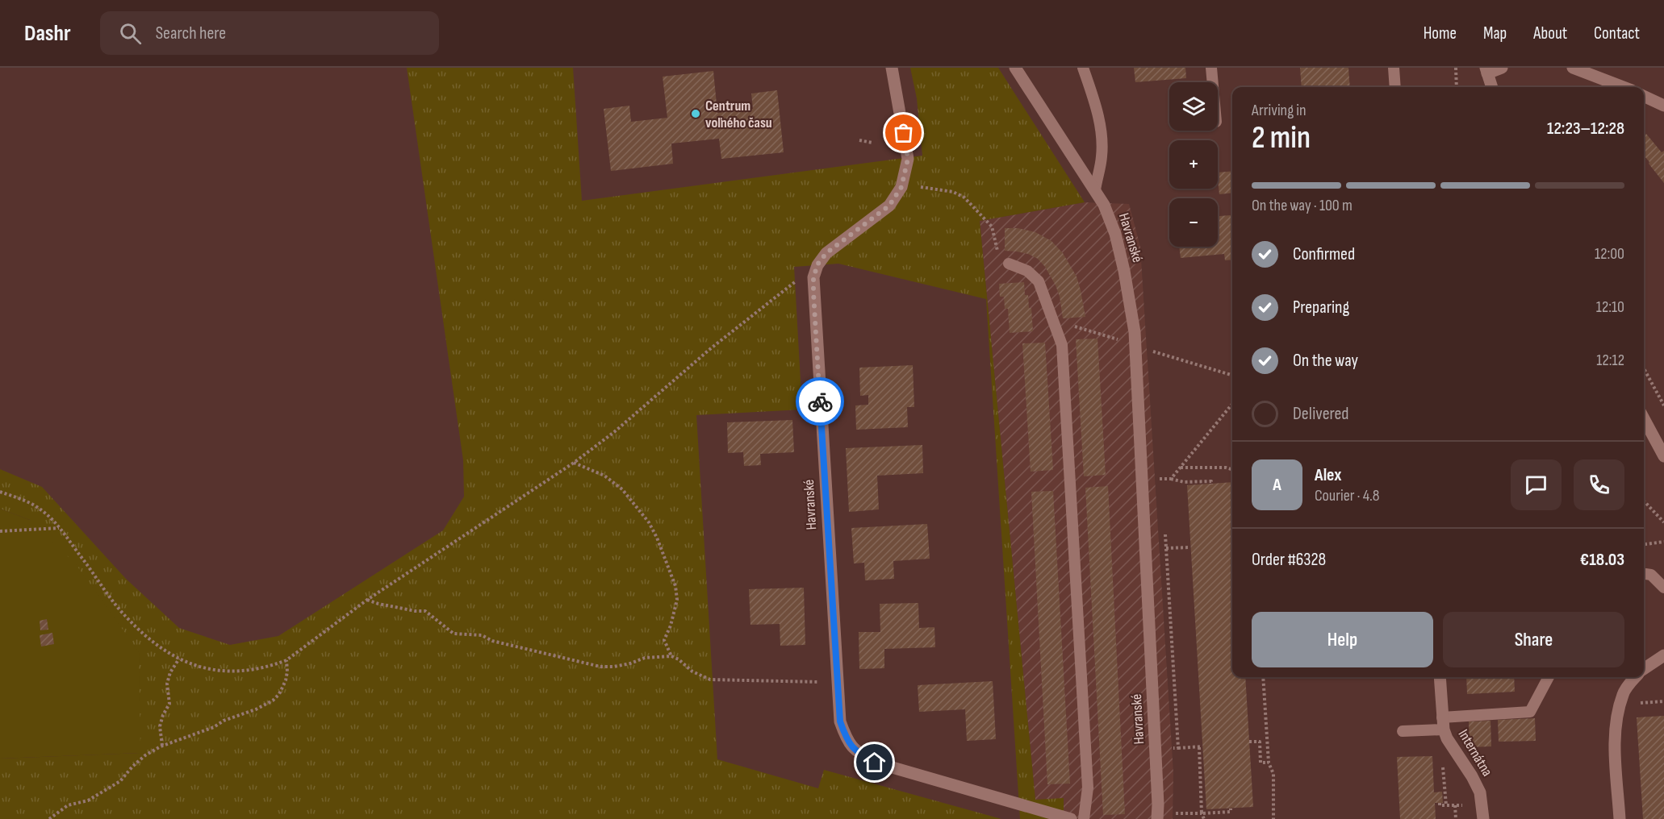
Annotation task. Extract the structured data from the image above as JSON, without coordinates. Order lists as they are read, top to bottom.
{
  "streets": {
    "street": ["Havranské", "Internátna"]
  },
  "places": ["Centrum voľného času"],
  "page": {
    "header": "Dashr",
    "search": "Search here",
    "nav": [
      "Home",
      "Map",
      "About",
      "Contact"
    ],
    "map_buttons": ["+", "−"],
    "heading": ["2 min", "Arriving in", "12:23–12:28"],
    "panel": [
      "Alex",
      "Courier · 4.8",
      "Order #6328",
      "€18.03"
    ],
    "bar": "On the way · 100 m",
    "list": [
      ["Confirmed", "12:00"],
      ["Preparing", "12:10"],
      ["On the way", "12:12"],
      "Delivered"
    ],
    "round": "A",
    "buttons": ["Help", "Share"]
  }
}
